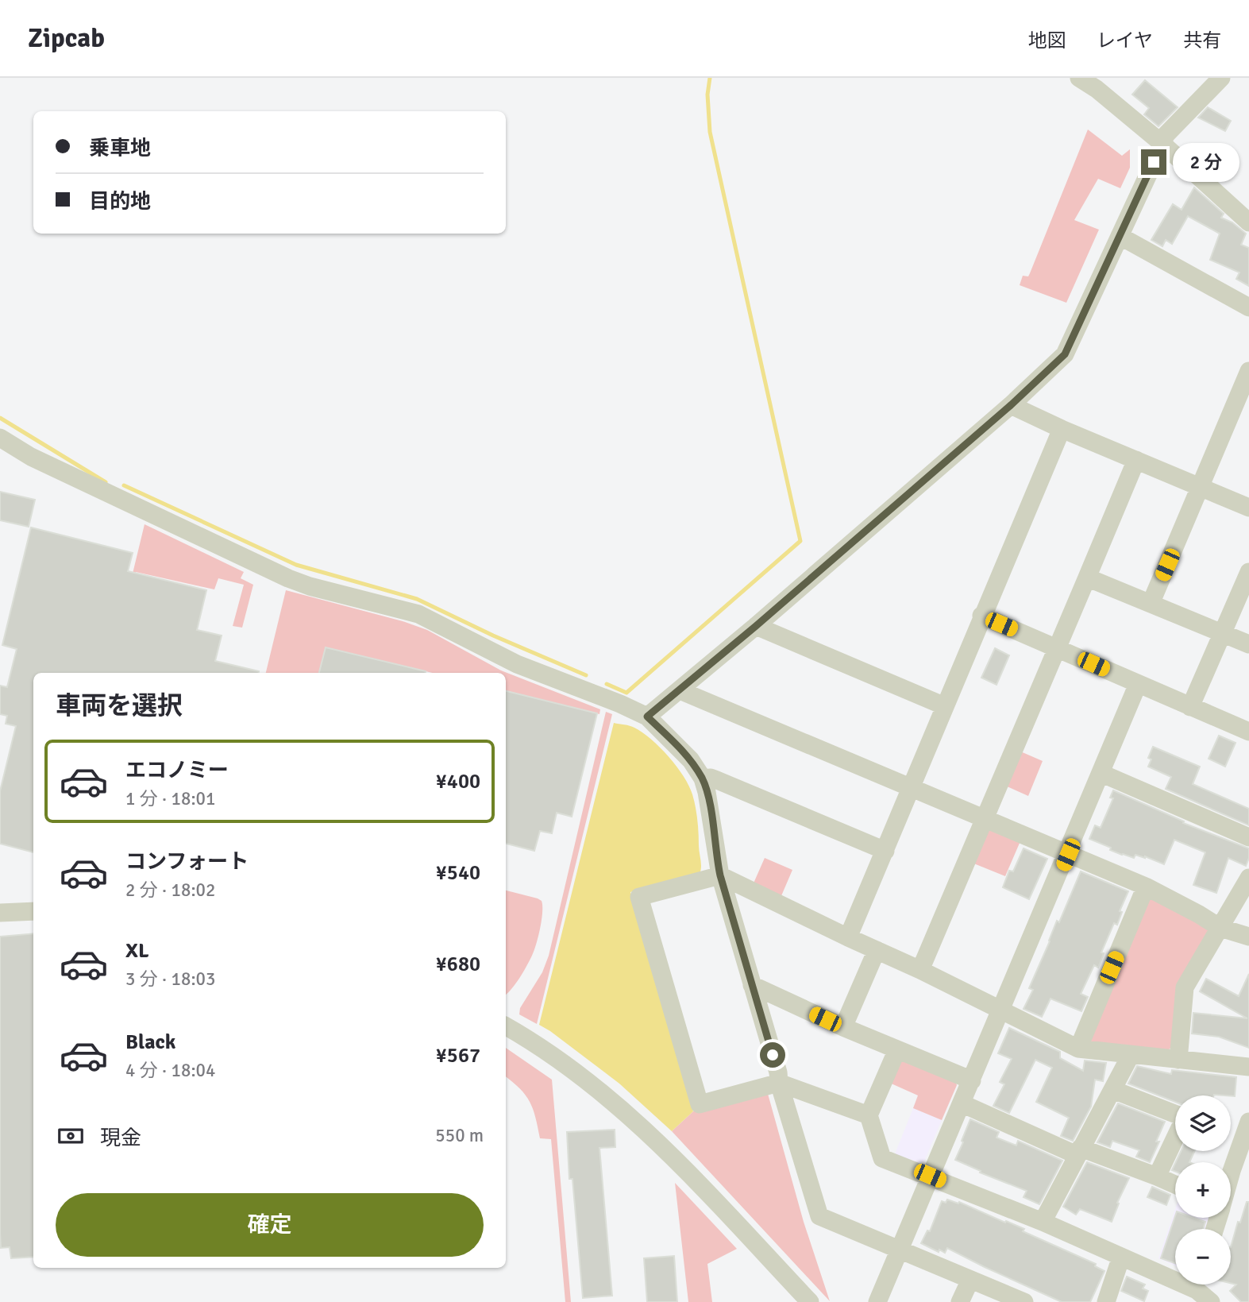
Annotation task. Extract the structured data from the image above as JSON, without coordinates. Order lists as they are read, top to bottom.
{
  "page": {
    "header": "Zipcab",
    "nav": ["地図", "レイヤ", "共有"],
    "banner": ["乗車地", "目的地"],
    "bubble": "2 分",
    "heading": "車両を選択",
    "list": [
      {
        "name": "エコノミー",
        "note": "1 分 · 18:01",
        "value": "¥400"
      },
      {
        "name": "コンフォート",
        "note": "2 分 · 18:02",
        "value": "¥540"
      },
      {
        "name": "XL",
        "note": "3 分 · 18:03",
        "value": "¥680"
      },
      {
        "name": "Black",
        "note": "4 分 · 18:04",
        "value": "¥567"
      }
    ],
    "map_buttons": ["+", "−"],
    "pay": ["現金", "550 m"],
    "buttons": "確定"
  }
}
